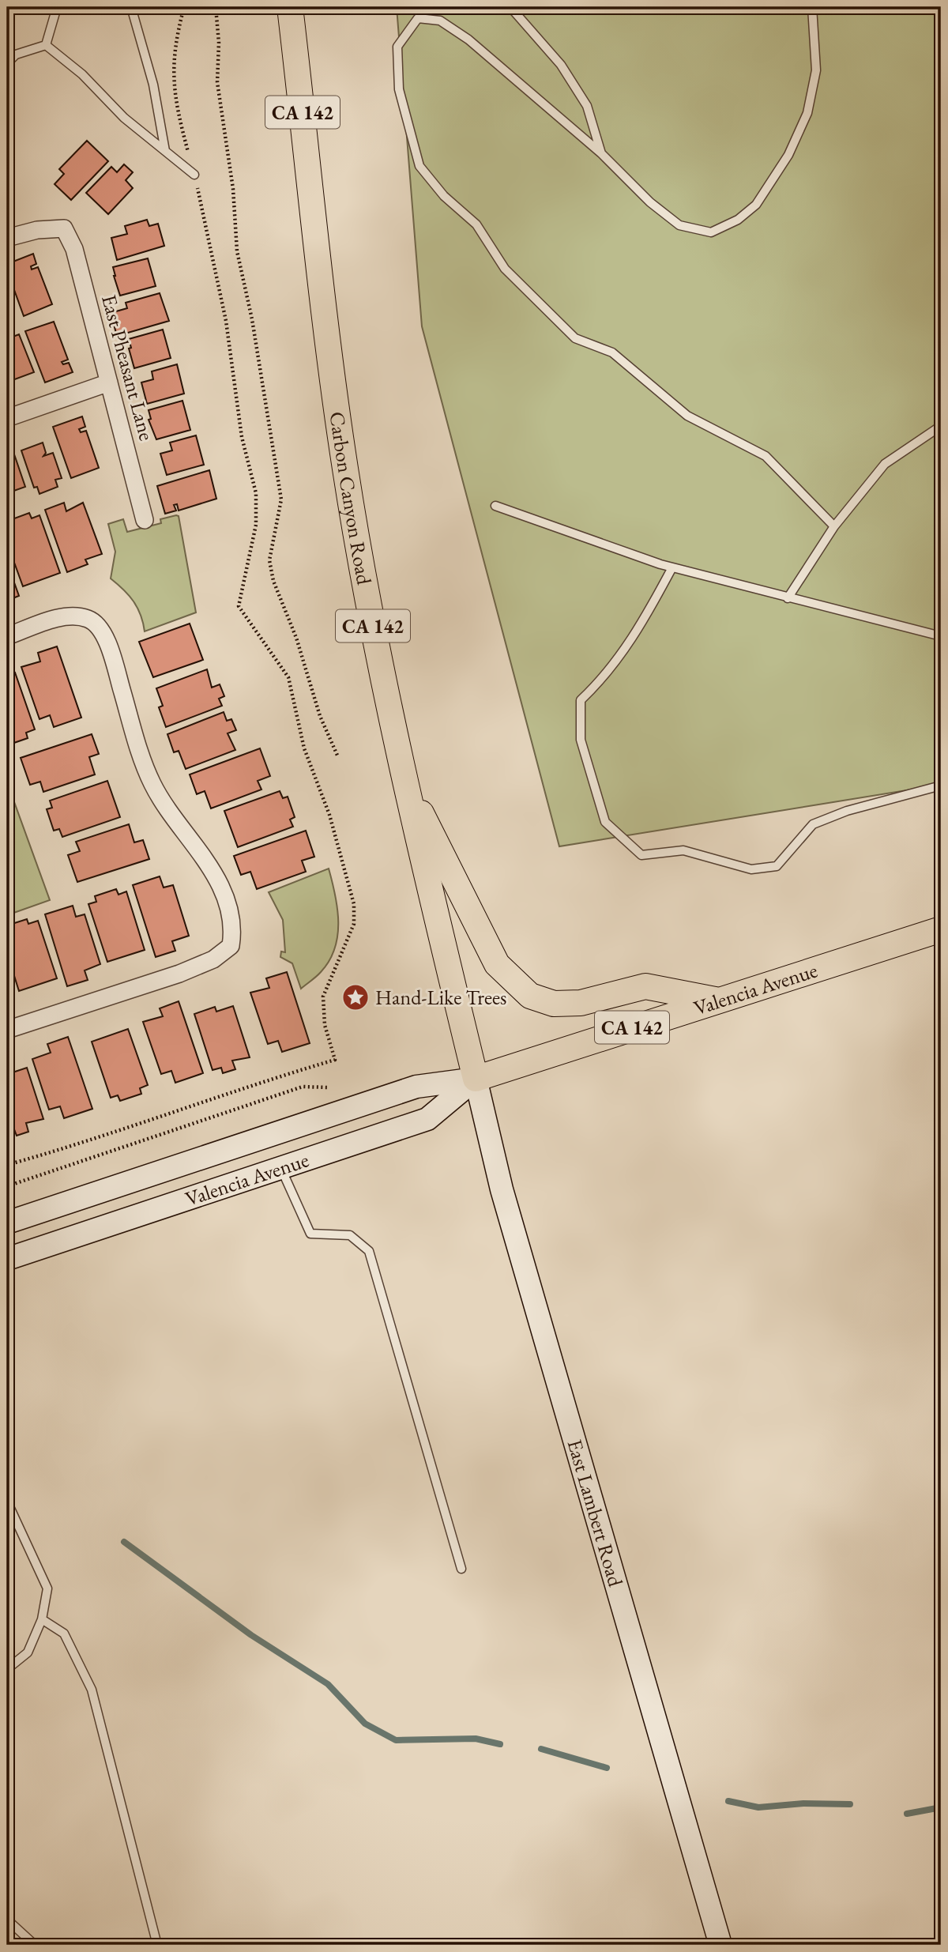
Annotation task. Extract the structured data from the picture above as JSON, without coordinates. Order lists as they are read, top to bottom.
{
  "streets": {
    "main road": ["CA 142", "Carbon Canyon Road", "Valencia Avenue"],
    "street": ["East Pheasant Lane", "East Lambert Road"]
  },
  "crossings": [
    ["CA 142", "Carbon Canyon Road"],
    ["CA 142", "Valencia Avenue"],
    ["Carbon Canyon Road", "Valencia Avenue"],
    ["Carbon Canyon Road", "East Lambert Road"],
    ["Valencia Avenue", "East Lambert Road"]
  ],
  "places": {
    "place": ["Hand-Like Trees"]
  }
}
